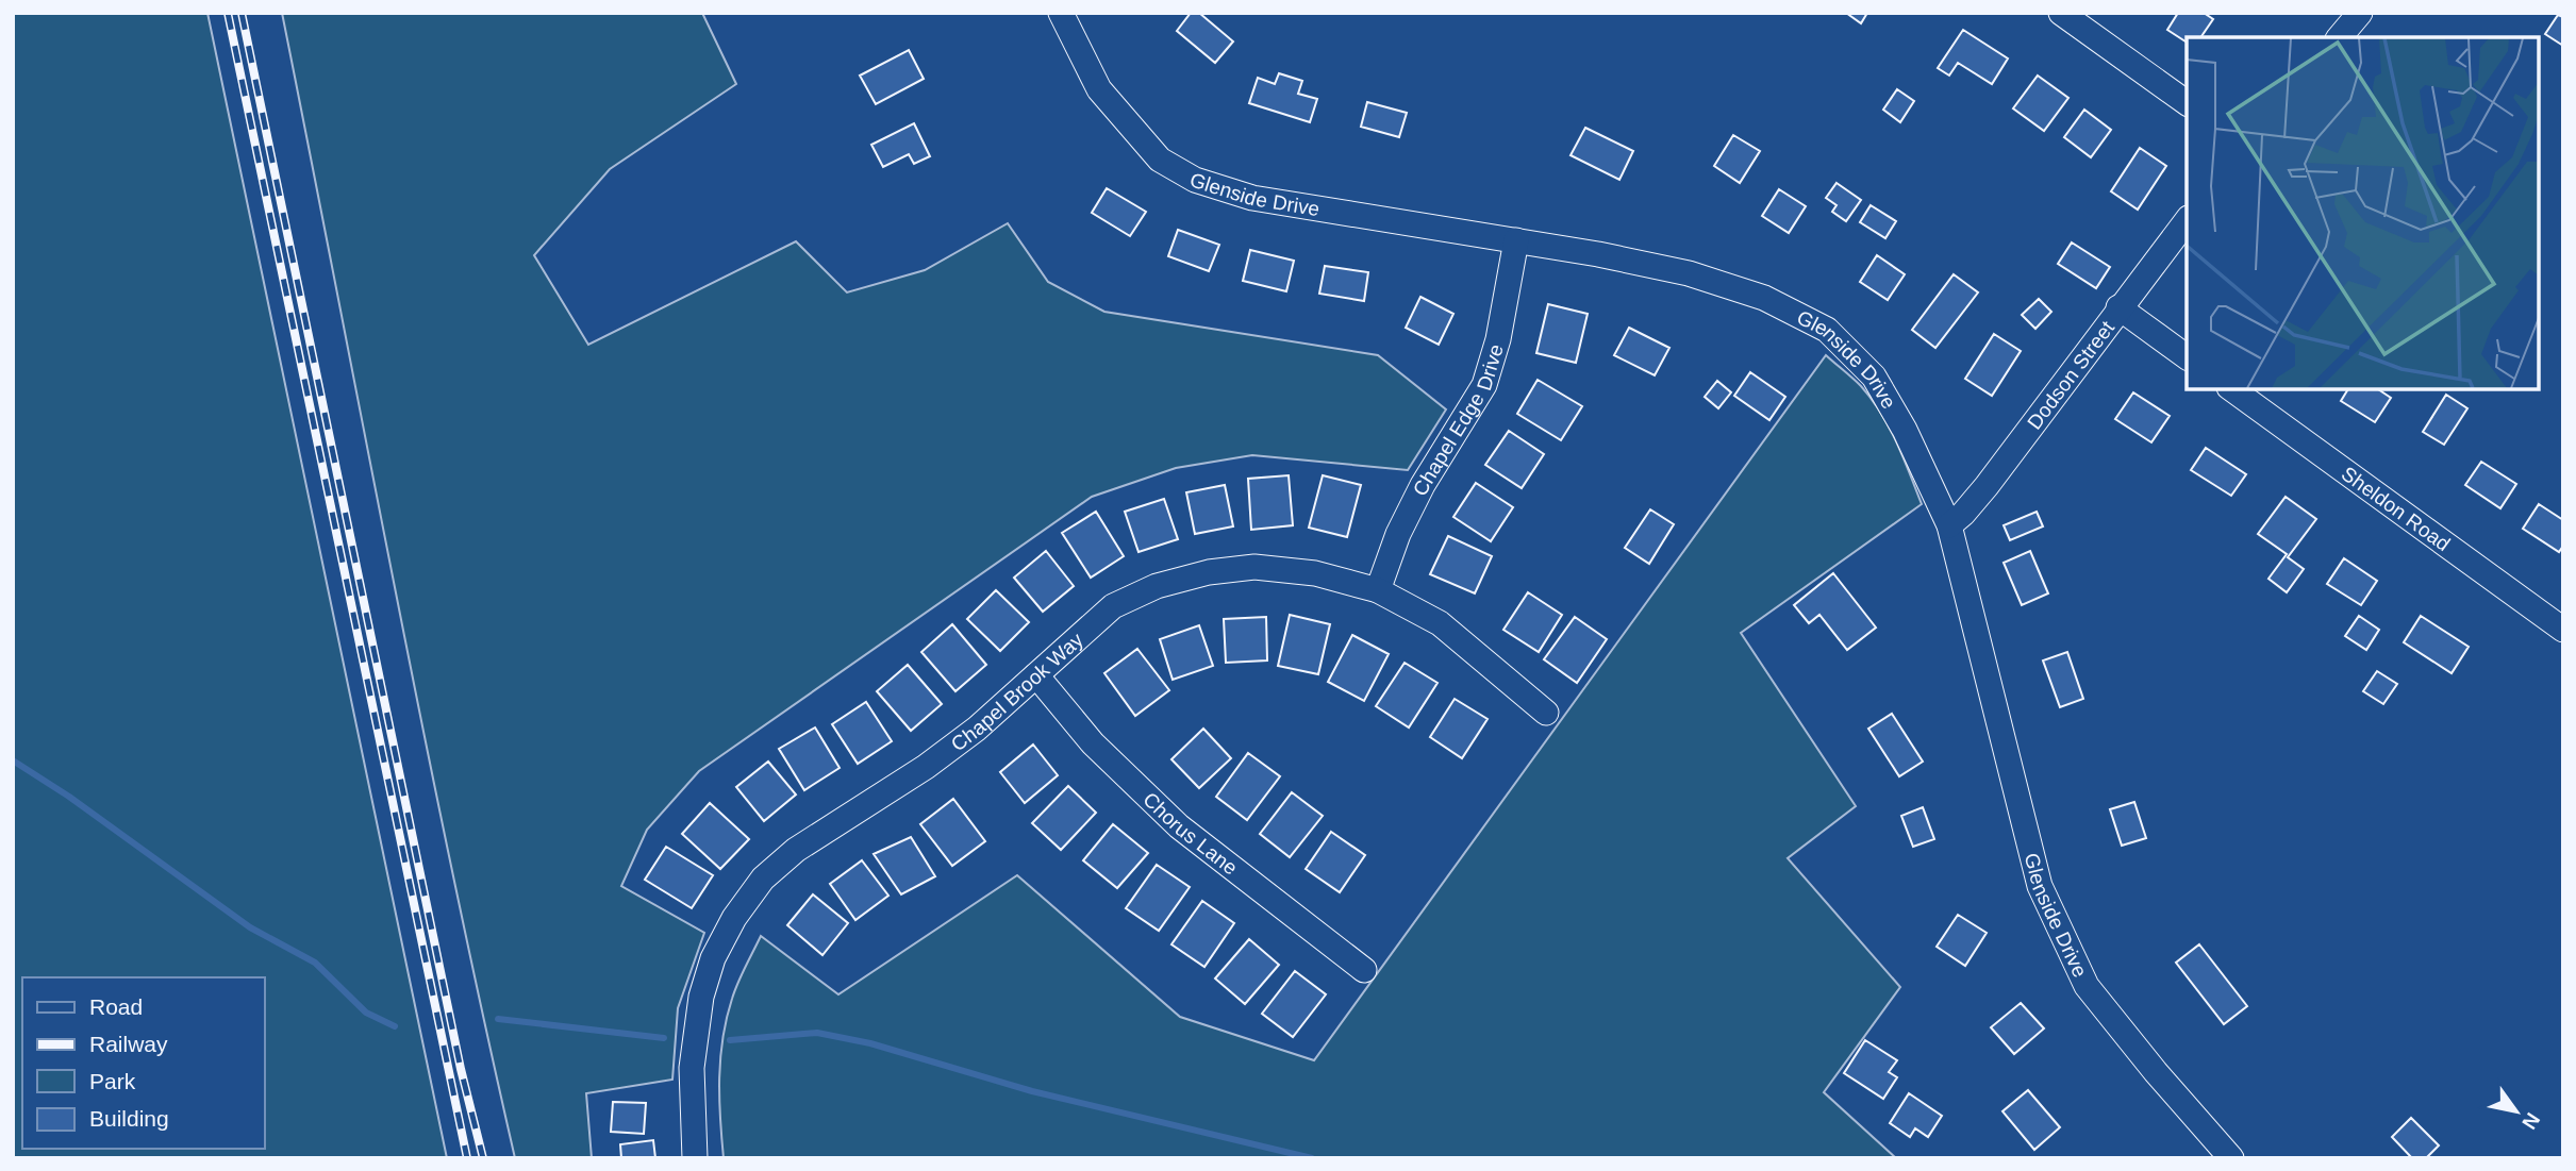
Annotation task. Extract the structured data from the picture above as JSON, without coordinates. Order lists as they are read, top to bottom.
{
  "streets": {
    "street": [
      "Glenside Drive",
      "Dodson Street",
      "Chapel Edge Drive",
      "Sheldon Road",
      "Chapel Brook Way",
      "Chorus Lane"
    ]
  },
  "crossings": [
    ["Glenside Drive", "Dodson Street"],
    ["Glenside Drive", "Chapel Edge Drive"],
    ["Chapel Edge Drive", "Chapel Brook Way"],
    ["Chapel Brook Way", "Chorus Lane"]
  ],
  "legend": [
    "Road",
    "Railway",
    "Park",
    "Building"
  ],
  "north": "bottom right"
}
